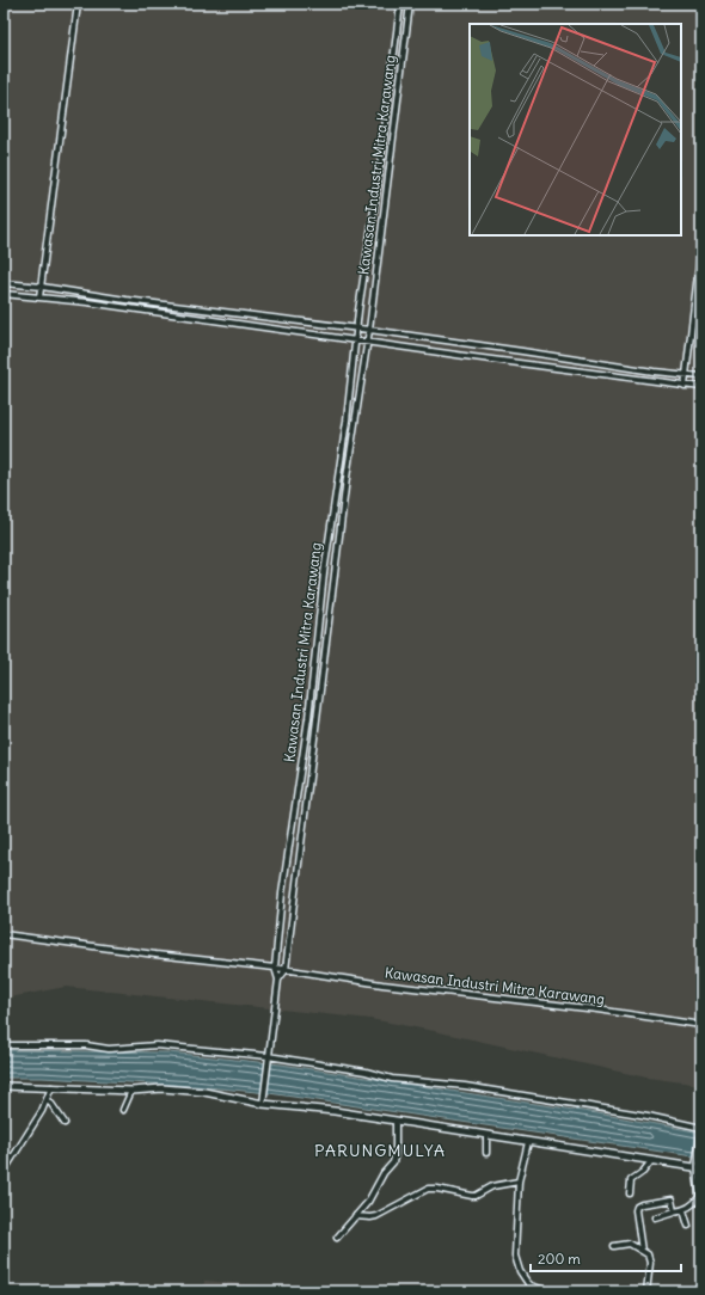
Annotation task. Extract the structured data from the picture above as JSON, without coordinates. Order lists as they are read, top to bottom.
{
  "streets": {
    "street": ["Kawasan Industri Mitra Karawang"]
  },
  "districts": ["PARUNGMULYA"],
  "scale_bar": "200 m"
}
